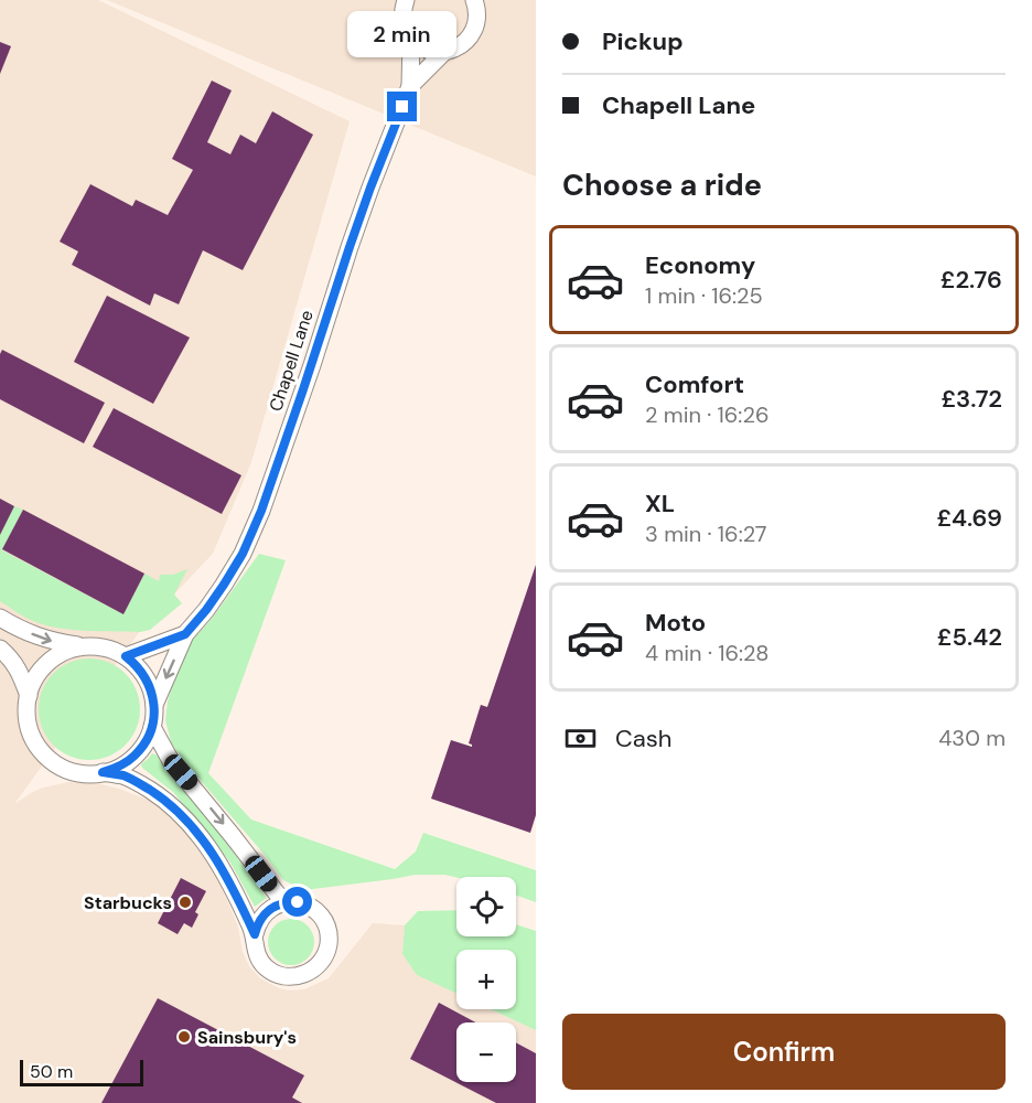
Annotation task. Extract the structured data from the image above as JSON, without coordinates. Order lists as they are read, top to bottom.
{
  "streets": {
    "street": ["Chapell Lane"]
  },
  "places": ["Starbucks", "Sainsbury's"],
  "scale_bar": "50 m",
  "page": {
    "banner": ["Pickup", "Chapell Lane"],
    "bubble": "2 min",
    "heading": "Choose a ride",
    "list": [
      {
        "name": "Economy",
        "note": "1 min · 16:25",
        "value": "£2.76"
      },
      {
        "name": "Comfort",
        "note": "2 min · 16:26",
        "value": "£3.72"
      },
      {
        "name": "XL",
        "note": "3 min · 16:27",
        "value": "£4.69"
      },
      {
        "name": "Moto",
        "note": "4 min · 16:28",
        "value": "£5.42"
      }
    ],
    "pay": ["Cash", "430 m"],
    "map_buttons": ["+", "−"],
    "buttons": "Confirm",
    "scale": "50 m"
  }
}
